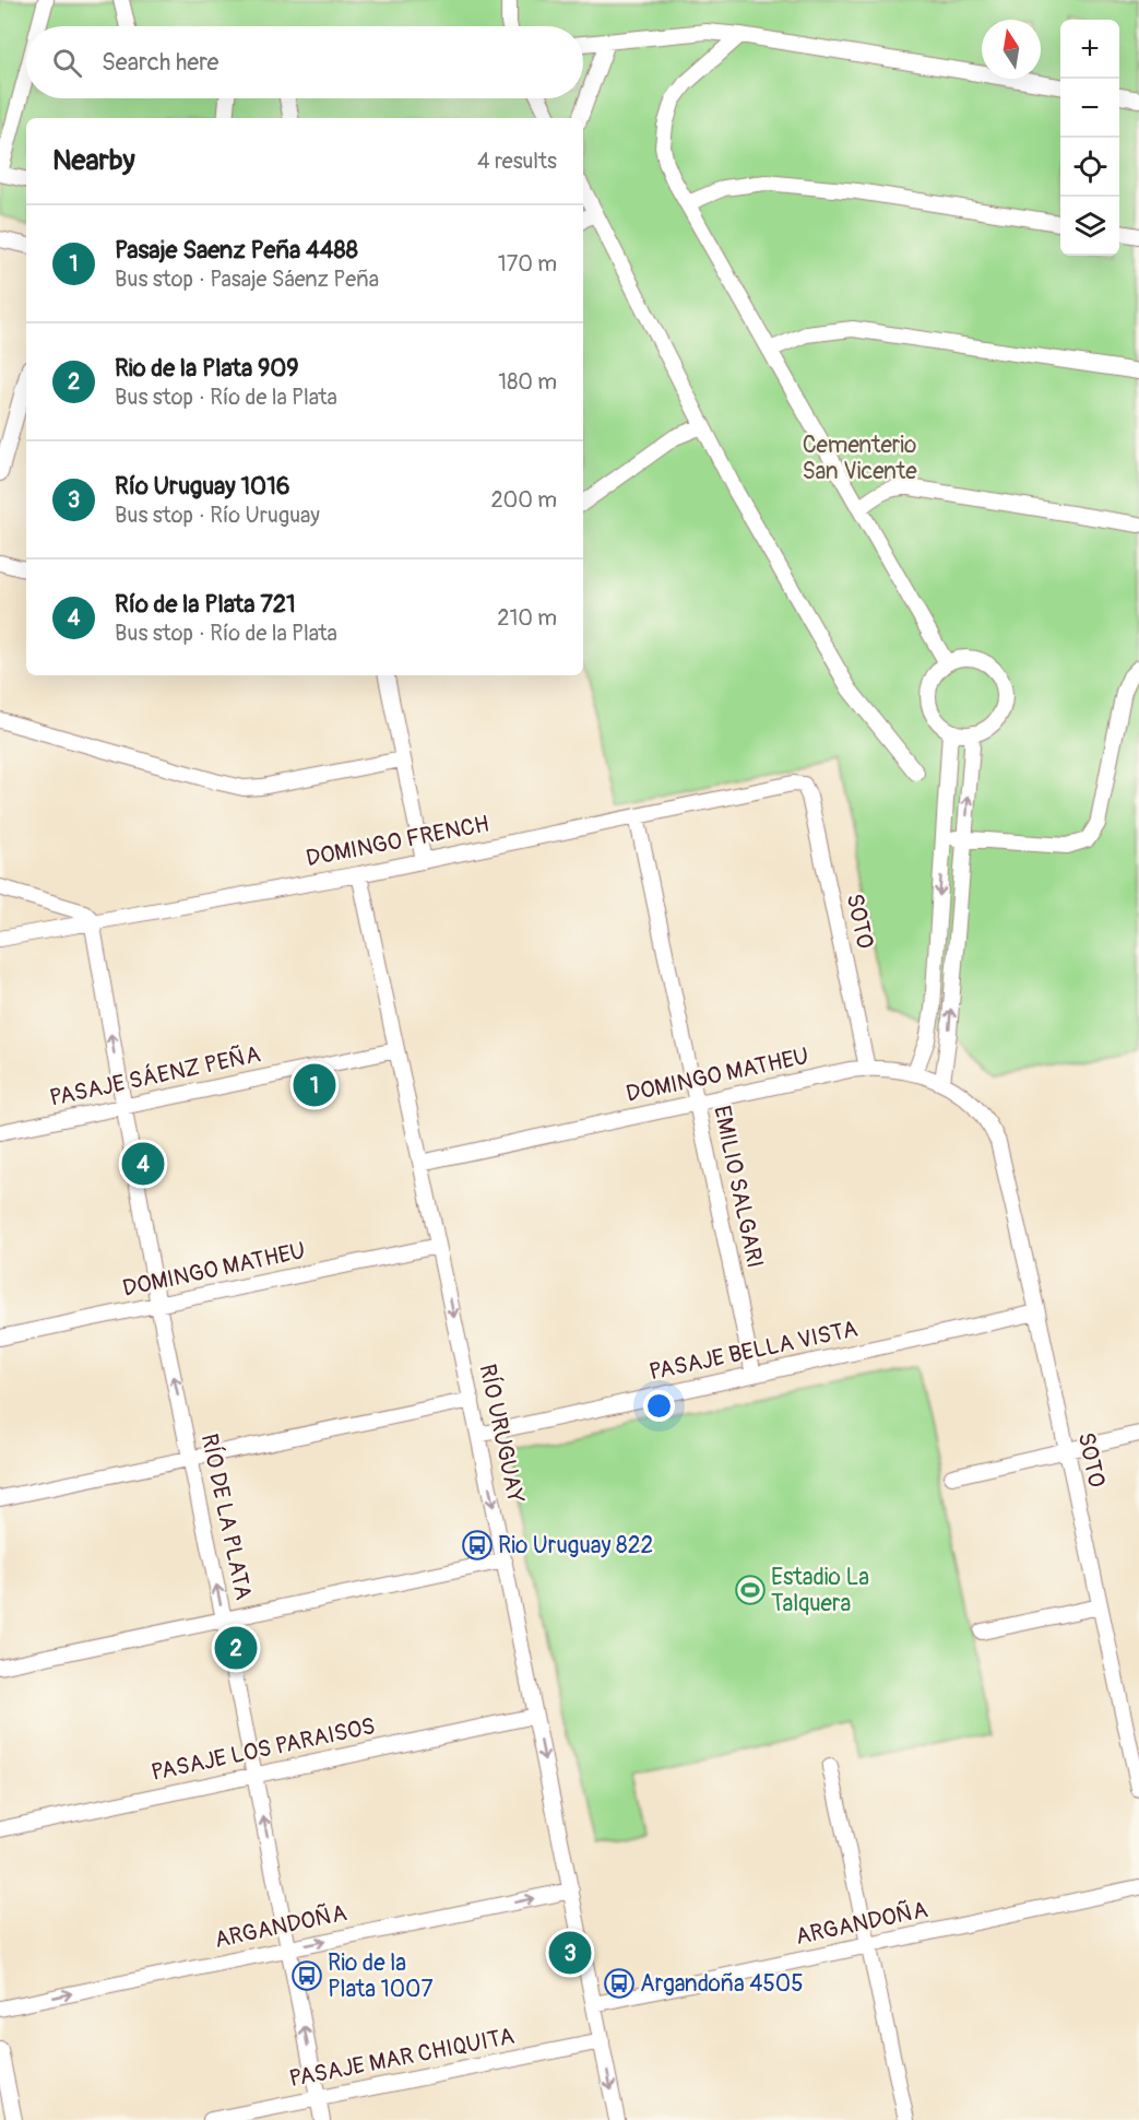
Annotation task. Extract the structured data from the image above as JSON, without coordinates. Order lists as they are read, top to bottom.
{
  "streets": {
    "street": [
      "DOMINGO FRENCH",
      "SOTO",
      "DOMINGO MATHEU",
      "PASAJE SÁENZ PEÑA",
      "EMILIO SALGARI",
      "PASAJE BELLA VISTA",
      "RÍO URUGUAY",
      "RÍO DE LA PLATA",
      "PASAJE LOS PARAISOS",
      "ARGANDOÑA",
      "PASAJE MAR CHIQUITA"
    ]
  },
  "crossings": [
    ["DOMINGO FRENCH", "SOTO"],
    ["DOMINGO FRENCH", "EMILIO SALGARI"],
    ["DOMINGO FRENCH", "RÍO URUGUAY"],
    ["DOMINGO FRENCH", "RÍO DE LA PLATA"],
    ["SOTO", "DOMINGO MATHEU"],
    ["SOTO", "PASAJE BELLA VISTA"],
    ["DOMINGO MATHEU", "EMILIO SALGARI"],
    ["DOMINGO MATHEU", "RÍO URUGUAY"],
    ["DOMINGO MATHEU", "RÍO DE LA PLATA"],
    ["PASAJE SÁENZ PEÑA", "RÍO URUGUAY"],
    ["PASAJE SÁENZ PEÑA", "RÍO DE LA PLATA"],
    ["EMILIO SALGARI", "PASAJE BELLA VISTA"],
    ["PASAJE BELLA VISTA", "RÍO URUGUAY"],
    ["RÍO URUGUAY", "PASAJE LOS PARAISOS"],
    ["RÍO URUGUAY", "ARGANDOÑA"],
    ["RÍO URUGUAY", "PASAJE MAR CHIQUITA"],
    ["RÍO DE LA PLATA", "PASAJE LOS PARAISOS"],
    ["RÍO DE LA PLATA", "ARGANDOÑA"],
    ["RÍO DE LA PLATA", "PASAJE MAR CHIQUITA"]
  ],
  "one_way": ["RÍO URUGUAY", "RÍO DE LA PLATA", "ARGANDOÑA"],
  "parks": ["Cementerio San Vicente"],
  "places": {
    "bus stop": ["Rio Uruguay 822", "Rio de la Plata 1007", "Argandoña 4505"],
    "sports": ["Estadio La Talquera"]
  },
  "north": "top",
  "page": {
    "map_buttons": ["+", "−"],
    "search": "Search here",
    "heading": ["Nearby", "4 results"],
    "list": [
      {
        "mark": "1",
        "name": "Pasaje Saenz Peña 4488",
        "note": "Bus stop · Pasaje Sáenz Peña",
        "value": "170 m"
      },
      {
        "mark": "2",
        "name": "Rio de la Plata 909",
        "note": "Bus stop · Río de la Plata",
        "value": "180 m"
      },
      {
        "mark": "3",
        "name": "Río Uruguay 1016",
        "note": "Bus stop · Río Uruguay",
        "value": "200 m"
      },
      {
        "mark": "4",
        "name": "Río de la Plata 721",
        "note": "Bus stop · Río de la Plata",
        "value": "210 m"
      }
    ],
    "pins": [
      "1",
      "4",
      "2",
      "3"
    ]
  }
}
